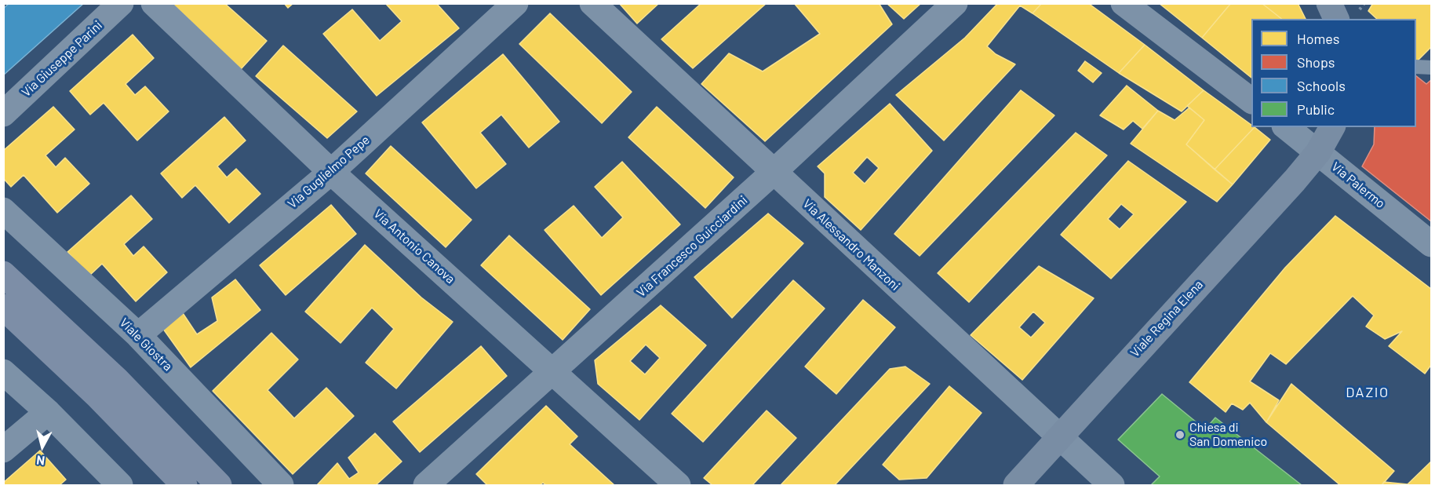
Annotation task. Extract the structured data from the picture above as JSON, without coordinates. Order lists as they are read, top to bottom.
{
  "streets": {
    "main road": ["Viale Regina Elena"],
    "street": [
      "Via Giuseppe Parini",
      "Via Guglielmo Pepe",
      "Via Palermo",
      "Via Alessandro Manzoni",
      "Via Antonio Canova",
      "Via Francesco Guicciardini",
      "Viale Giostra"
    ]
  },
  "crossings": [
    ["Via Guglielmo Pepe", "Via Antonio Canova"],
    ["Via Guglielmo Pepe", "Viale Giostra"],
    ["Via Palermo", "Viale Regina Elena"],
    ["Via Alessandro Manzoni", "Via Francesco Guicciardini"],
    ["Via Alessandro Manzoni", "Viale Regina Elena"],
    ["Via Antonio Canova", "Via Francesco Guicciardini"]
  ],
  "districts": ["DAZIO"],
  "places": ["Chiesa di San Domenico"],
  "legend": [
    "Homes",
    "Shops",
    "Schools",
    "Public"
  ],
  "north": "bottom"
}
